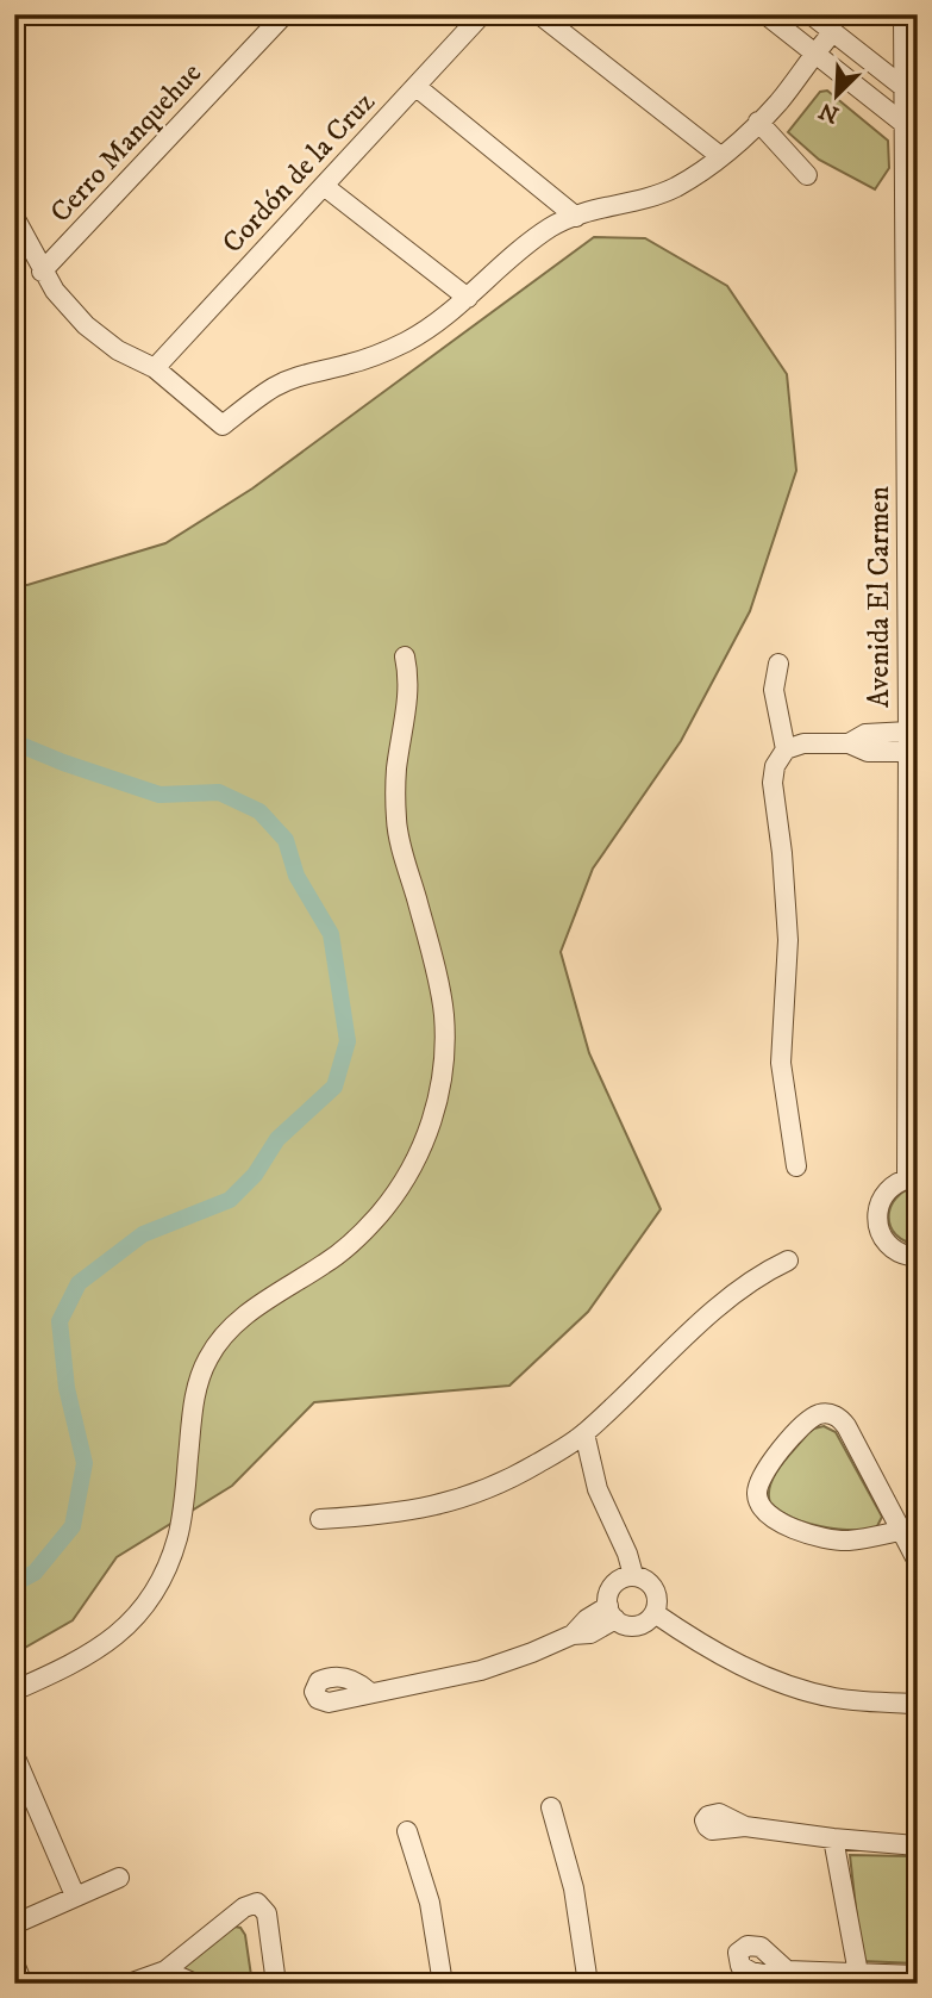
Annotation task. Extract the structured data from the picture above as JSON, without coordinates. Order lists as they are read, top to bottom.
{
  "streets": {
    "street": ["Cerro Manquehue", "Cordón de la Cruz", "Avenida El Carmen"]
  },
  "north": "bottom left"
}
